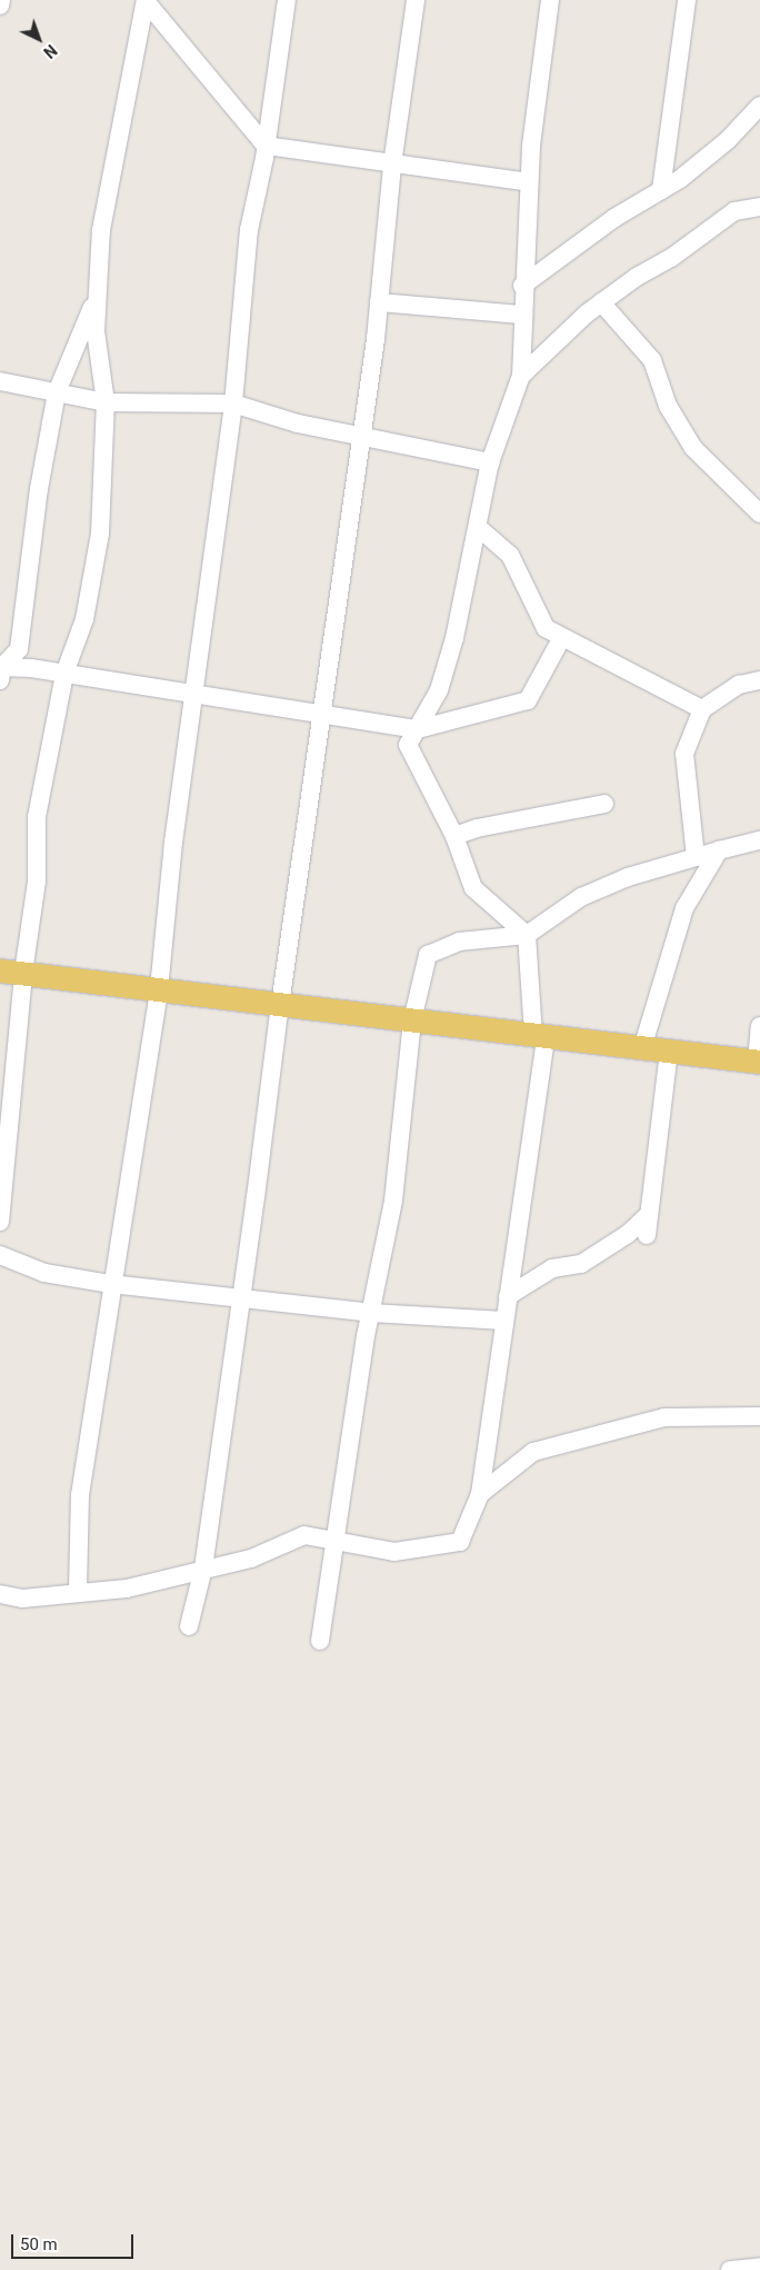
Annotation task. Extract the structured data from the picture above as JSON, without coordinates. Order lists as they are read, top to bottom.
{
  "scale_bar": "50 m",
  "north": "bottom right"
}
